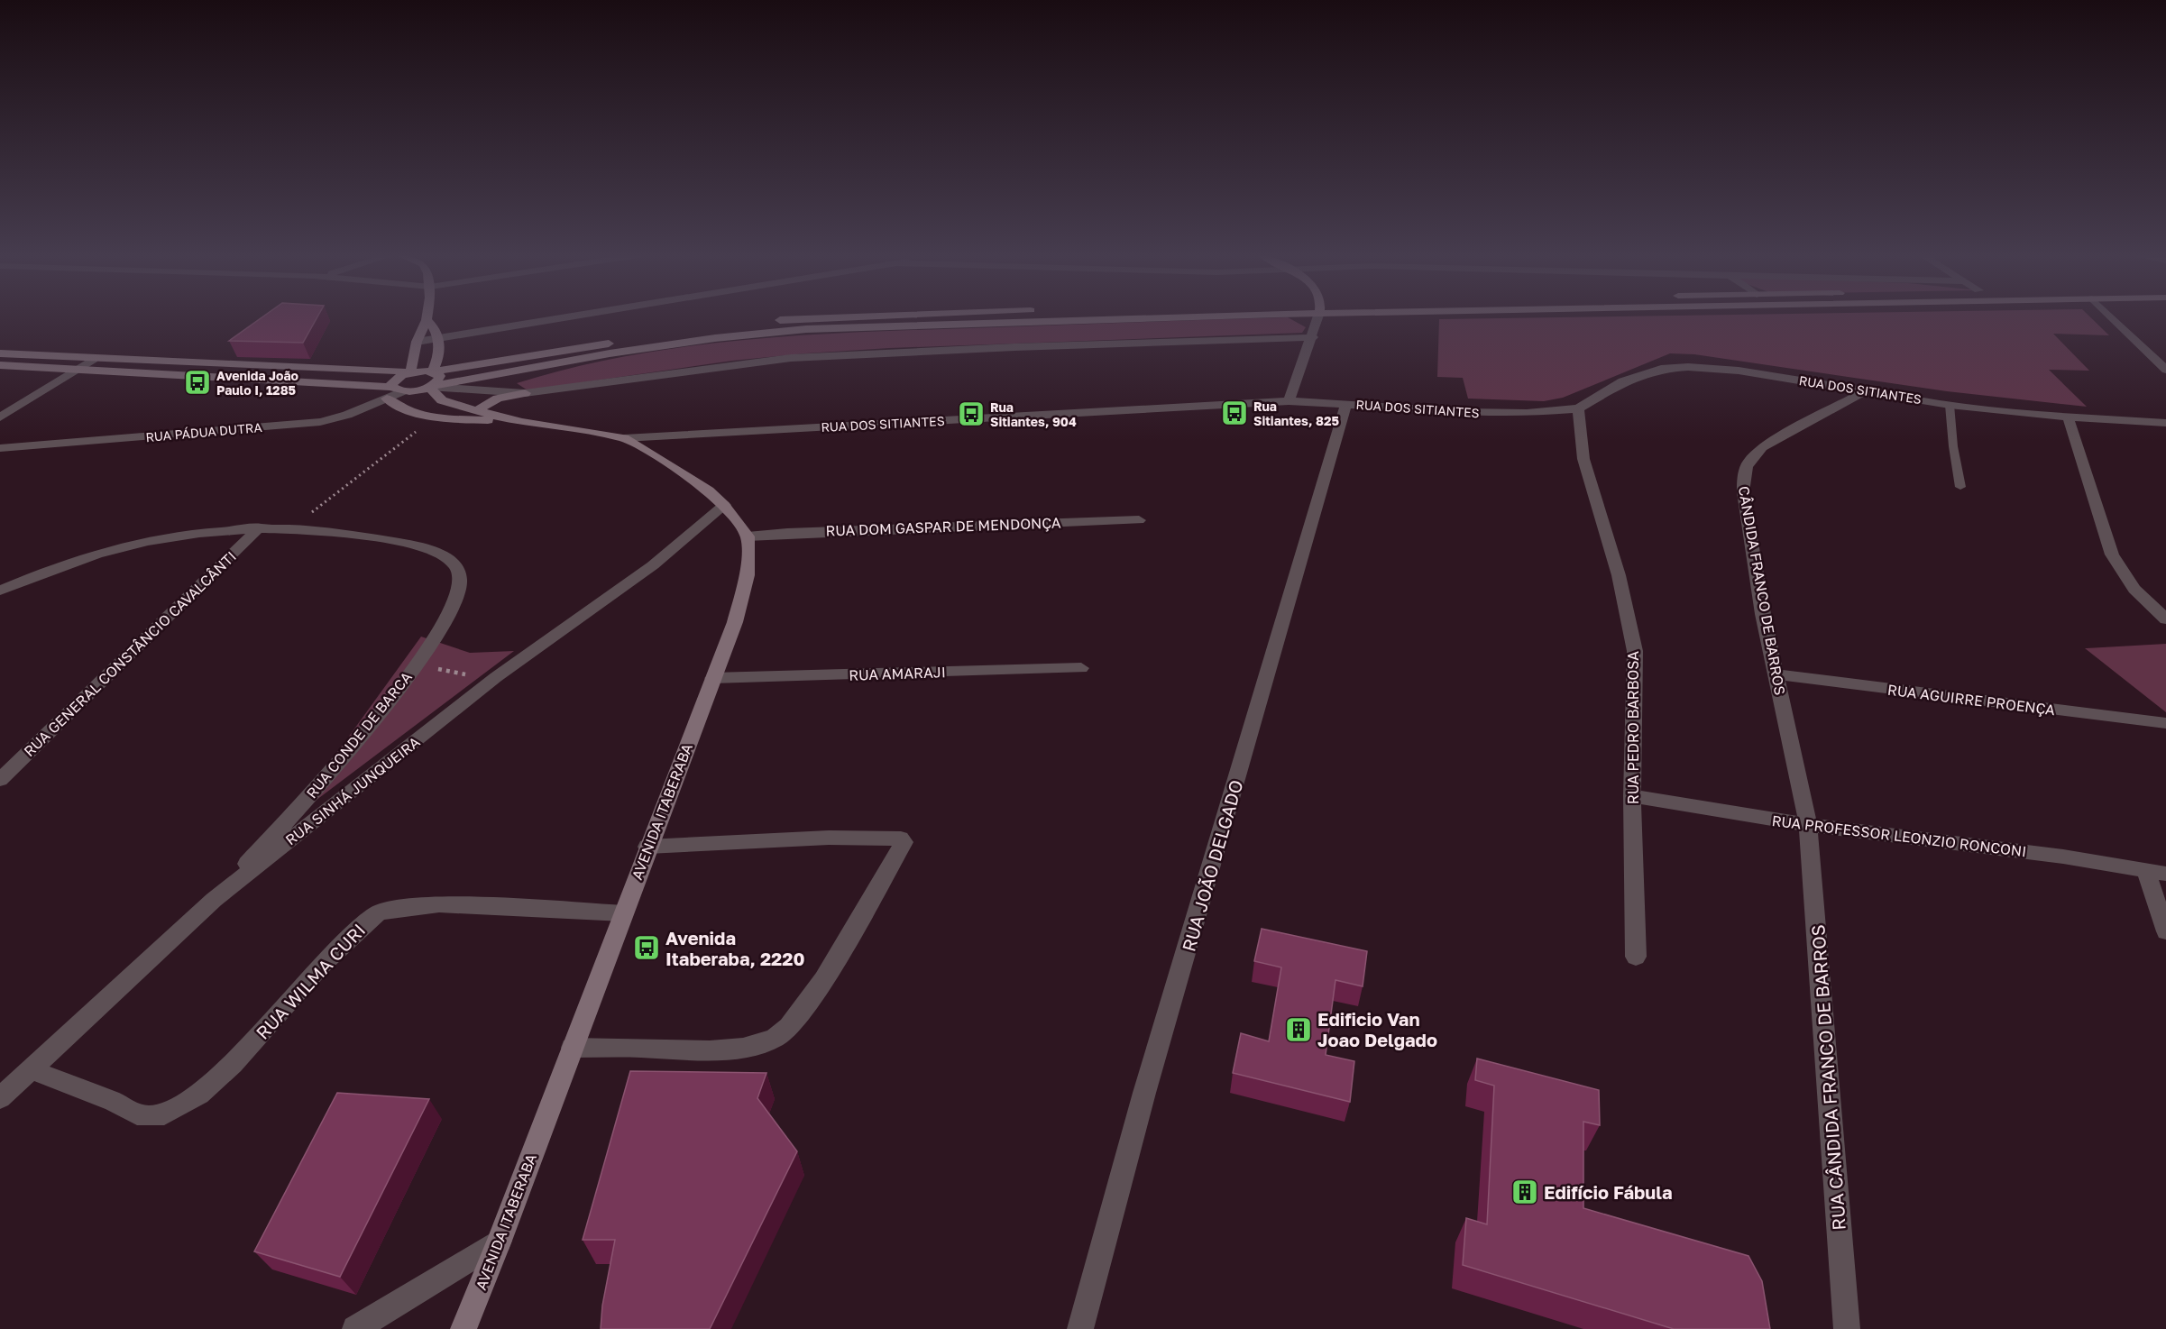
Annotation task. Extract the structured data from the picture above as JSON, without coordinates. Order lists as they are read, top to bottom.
{
  "streets": {
    "main road": ["AVENIDA ITABERABA"],
    "street": [
      "RUA DOS SITIANTES",
      "RUA PÁDUA DUTRA",
      "RUA DOM GASPAR DE MENDONÇA",
      "CÂNDIDA FRANCO DE BARROS",
      "RUA GENERAL CONSTÂNCIO CAVALCÂNTI",
      "RUA AMARAJI",
      "RUA AGUIRRE PROENÇA",
      "RUA PEDRO BARBOSA",
      "RUA CONDE DE BARCA",
      "RUA SINHÁ JUNQUEIRA",
      "RUA PROFESSOR LEONZIO RONCONI",
      "RUA JOÃO DELGADO",
      "RUA WILMA CURI",
      "RUA CÂNDIDA FRANCO DE BARROS"
    ]
  },
  "crossings": [
    ["RUA DOS SITIANTES", "CÂNDIDA FRANCO DE BARROS"],
    ["RUA DOS SITIANTES", "RUA PEDRO BARBOSA"],
    ["RUA DOS SITIANTES", "RUA JOÃO DELGADO"],
    ["RUA DOM GASPAR DE MENDONÇA", "AVENIDA ITABERABA"],
    ["CÂNDIDA FRANCO DE BARROS", "RUA AGUIRRE PROENÇA"],
    ["CÂNDIDA FRANCO DE BARROS", "RUA PROFESSOR LEONZIO RONCONI"],
    ["CÂNDIDA FRANCO DE BARROS", "RUA CÂNDIDA FRANCO DE BARROS"],
    ["RUA GENERAL CONSTÂNCIO CAVALCÂNTI", "RUA CONDE DE BARCA"],
    ["RUA AMARAJI", "AVENIDA ITABERABA"],
    ["RUA PEDRO BARBOSA", "RUA PROFESSOR LEONZIO RONCONI"],
    ["RUA CONDE DE BARCA", "RUA SINHÁ JUNQUEIRA"],
    ["RUA SINHÁ JUNQUEIRA", "RUA WILMA CURI"],
    ["AVENIDA ITABERABA", "RUA WILMA CURI"],
    ["RUA PROFESSOR LEONZIO RONCONI", "RUA CÂNDIDA FRANCO DE BARROS"]
  ],
  "places": {
    "bus stop": [
      "Avenida João Paulo I, 1285",
      "Rua Sitiantes, 825",
      "Rua Sitiantes, 904",
      "Avenida Itaberaba, 2220"
    ],
    "building": ["Edificio Van Joao Delgado", "Edifício Fábula"]
  }
}
